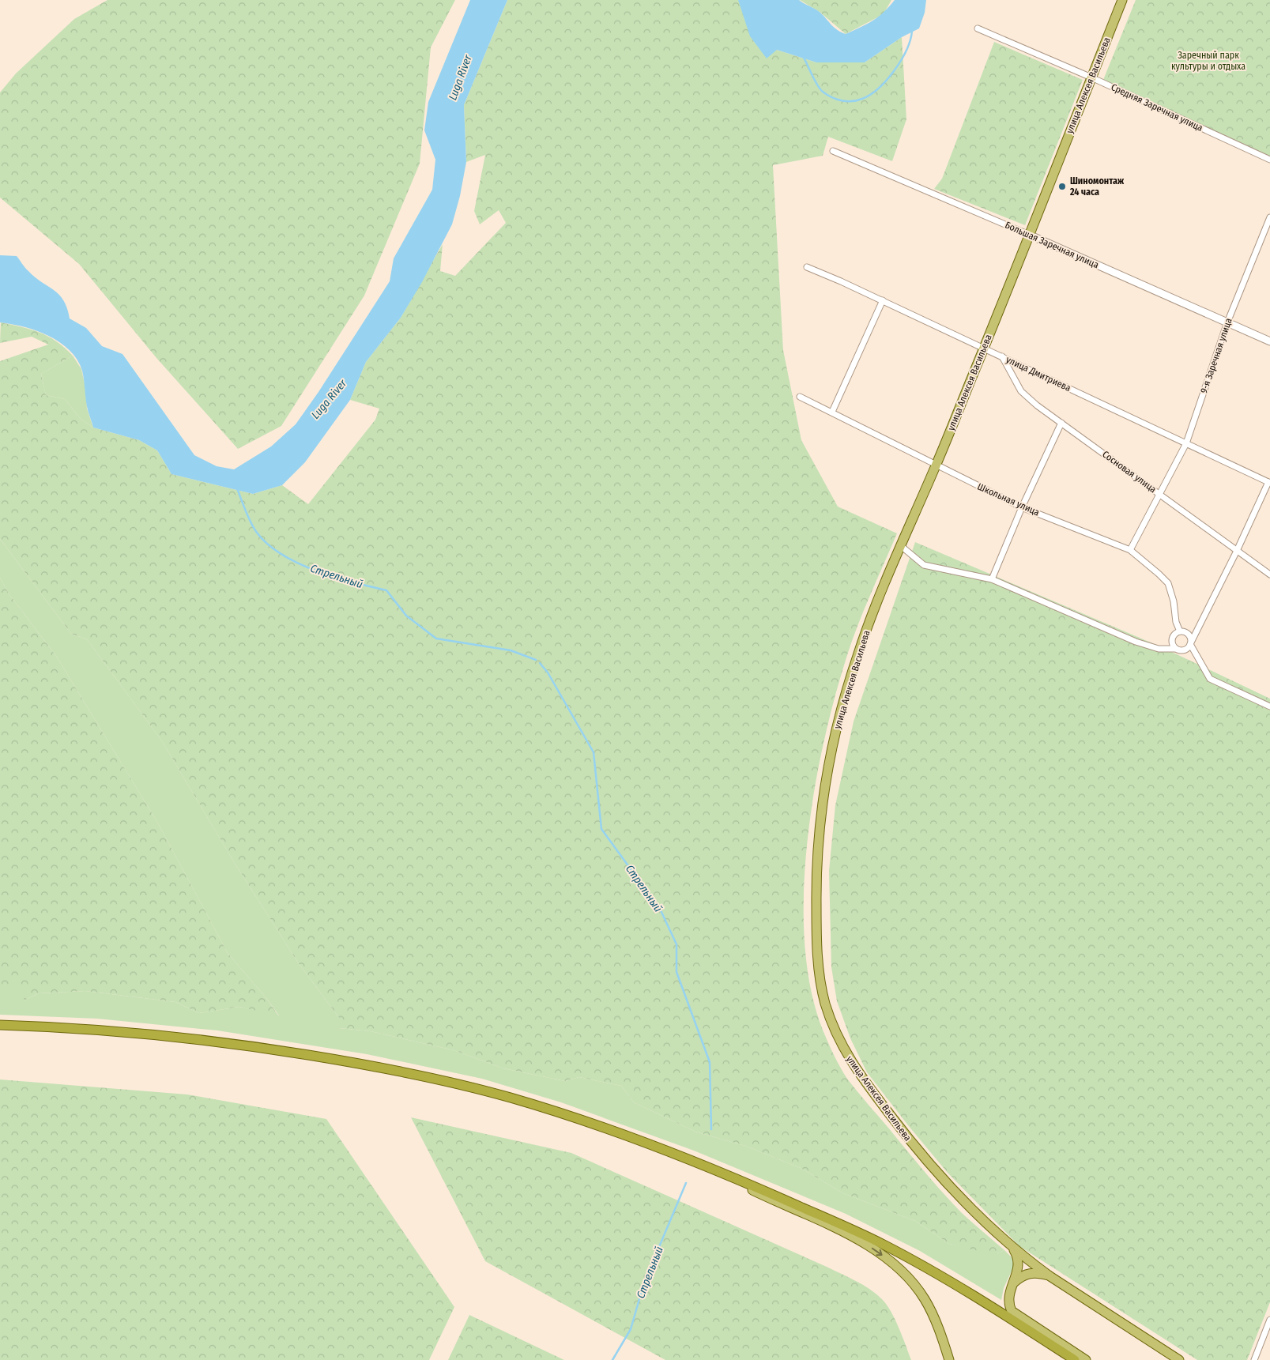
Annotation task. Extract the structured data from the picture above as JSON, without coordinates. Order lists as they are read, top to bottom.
{
  "streets": {
    "main road": ["улица Алексея Васильева"],
    "street": [
      "Средняя Заречная улица",
      "Большая Заречная улица",
      "9-я Заречная улица",
      "улица Дмитриева",
      "Сосновая улица",
      "Школьная улица"
    ]
  },
  "crossings": [
    ["улица Алексея Васильева", "Средняя Заречная улица"],
    ["улица Алексея Васильева", "Большая Заречная улица"],
    ["улица Алексея Васильева", "улица Дмитриева"],
    ["улица Алексея Васильева", "Школьная улица"],
    ["Большая Заречная улица", "9-я Заречная улица"],
    ["9-я Заречная улица", "улица Дмитриева"],
    ["9-я Заречная улица", "Сосновая улица"],
    ["9-я Заречная улица", "Школьная улица"],
    ["улица Дмитриева", "Сосновая улица"]
  ],
  "water": ["Luga River", "Стрельный"],
  "parks": ["Заречный парк культуры и отдыха"],
  "places": ["Шиномонтаж 24 часа"]
}
